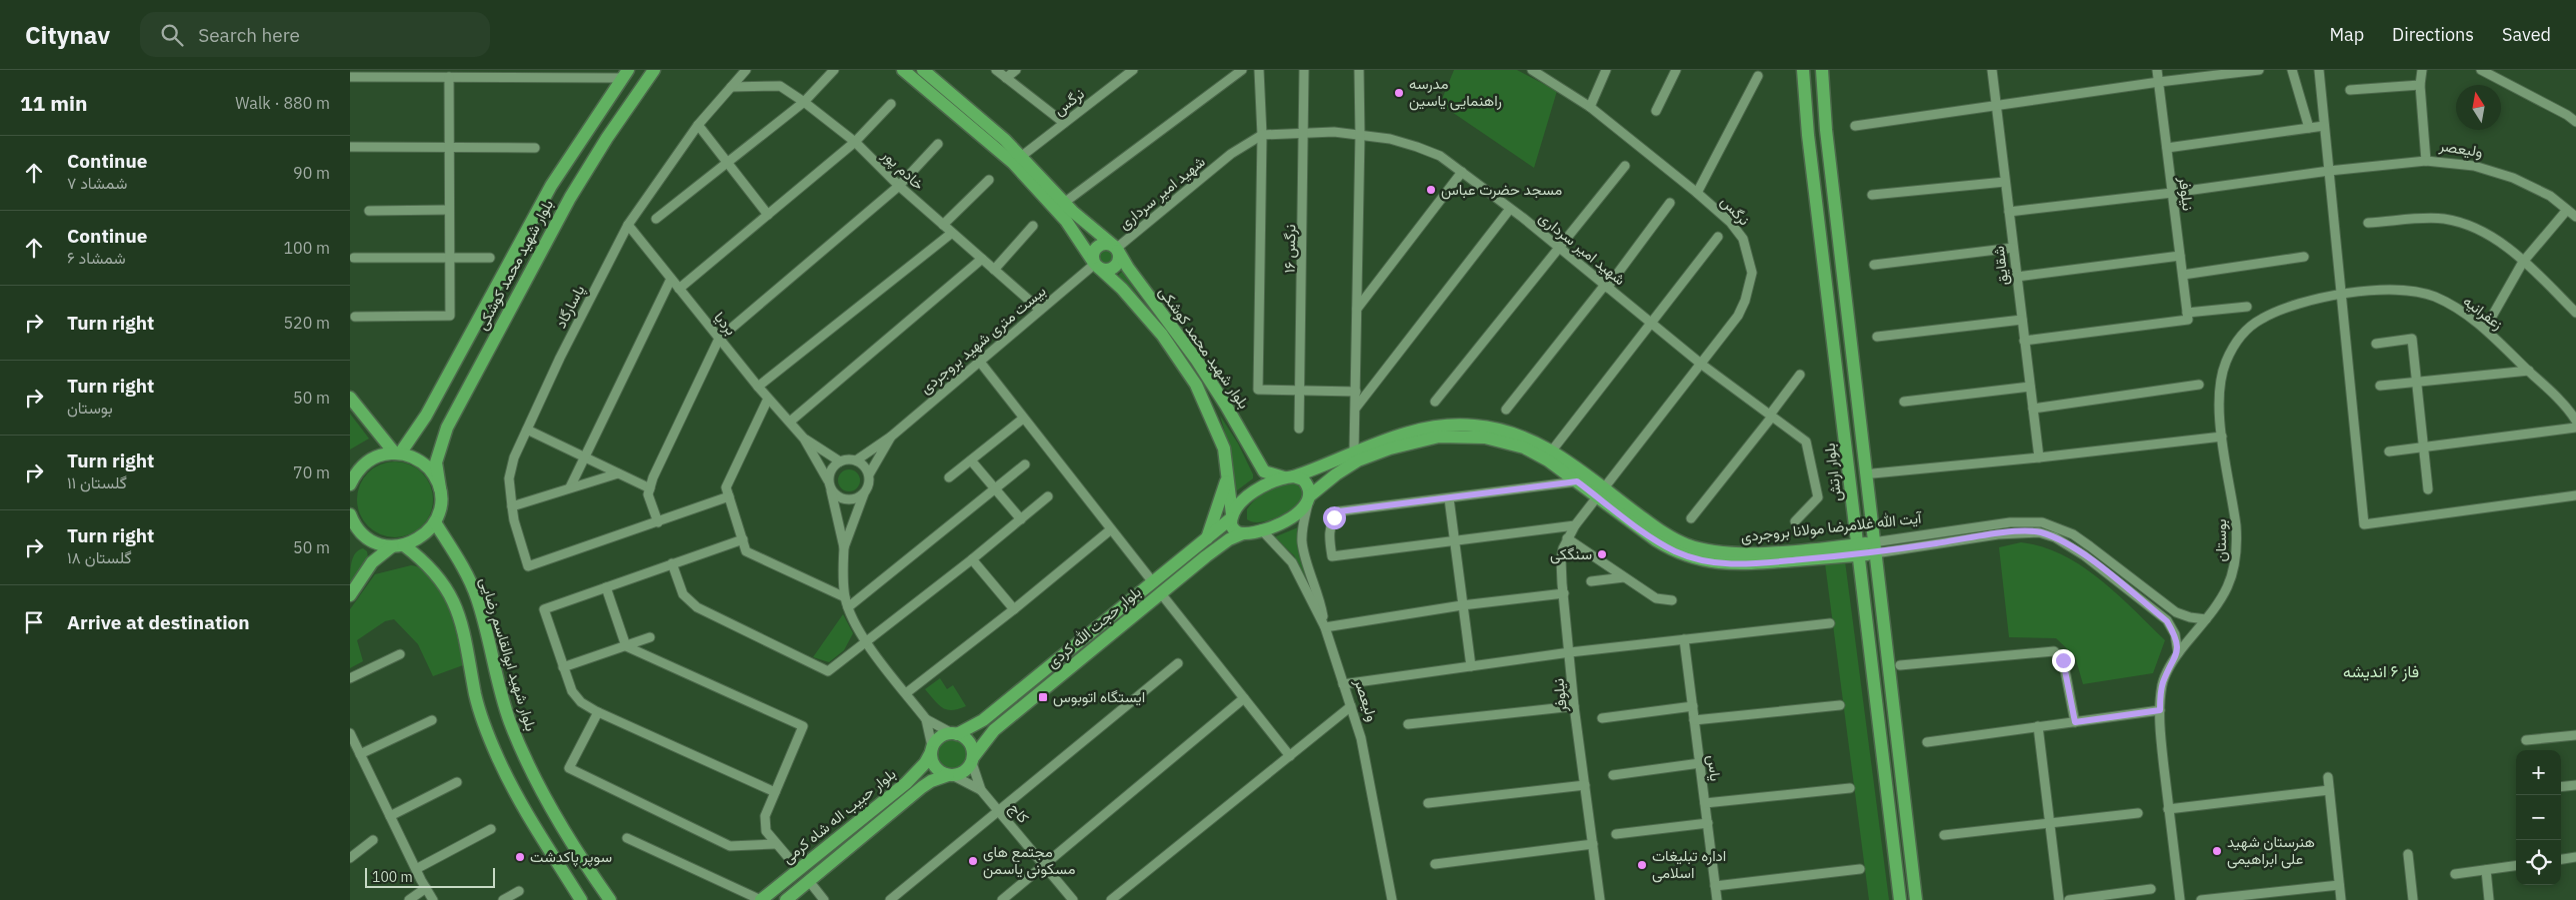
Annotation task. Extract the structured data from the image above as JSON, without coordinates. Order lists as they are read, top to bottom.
{
  "streets": {
    "main road": [
      "بلوار شهید محمد کوشکی",
      "بلوار ارتش",
      "آیت الله غلامرضا مولانا بروجردی",
      "بلوار حجت الله کردی",
      "بلوار شهید ابوالقاسم رضایی",
      "بلوار حبیب اله شاه کرمی"
    ],
    "street": [
      "نرگس",
      "ولیعصر",
      "خادم پور",
      "شهید امیر سرداری",
      "نیلوفر",
      "نرگس ۱۶",
      "شقایق",
      "پاسارگاد",
      "زعفرانیه",
      "بردیا",
      "بیست متری شهید بروجردی",
      "بوستان",
      "یاس",
      "کاج"
    ]
  },
  "crossings": [
    ["نرگس", "شهید امیر سرداری"],
    ["نرگس", "نیلوفر"],
    ["نرگس", "بلوار شهید محمد کوشکی"],
    ["نرگس", "آیت الله غلامرضا مولانا بروجردی"],
    ["ولیعصر", "نیلوفر"],
    ["ولیعصر", "شقایق"],
    ["خادم پور", "پاسارگاد"],
    ["خادم پور", "بیست متری شهید بروجردی"],
    ["شهید امیر سرداری", "نرگس ۱۶"],
    ["شهید امیر سرداری", "بلوار شهید محمد کوشکی"],
    ["شهید امیر سرداری", "بیست متری شهید بروجردی"],
    ["نیلوفر", "آیت الله غلامرضا مولانا بروجردی"],
    ["بلوار شهید محمد کوشکی", "بیست متری شهید بروجردی"],
    ["بلوار شهید محمد کوشکی", "آیت الله غلامرضا مولانا بروجردی"],
    ["بلوار شهید محمد کوشکی", "بلوار حجت الله کردی"],
    ["بلوار شهید محمد کوشکی", "بلوار شهید ابوالقاسم رضایی"],
    ["پاسارگاد", "بردیا"],
    ["زعفرانیه", "بوستان"],
    ["بلوار ارتش", "آیت الله غلامرضا مولانا بروجردی"],
    ["آیت الله غلامرضا مولانا بروجردی", "بوستان"],
    ["بلوار حجت الله کردی", "کاج"],
    ["بلوار حجت الله کردی", "بلوار حبیب اله شاه کرمی"],
    ["کاج", "بلوار حبیب اله شاه کرمی"]
  ],
  "districts": ["فاز ۶ اندیشه"],
  "places": {
    "other": [
      "مدرسه راهنمایی یاسین",
      "مسجد حضرت عباس",
      "سنگکی",
      "هنرستان شهید علی ابراهیمی",
      "سوپر پاکدشت",
      "مجتمع های مسکونی یاسمن",
      "اداره تبلیغات اسلامی"
    ],
    "transit": ["ایستگاه اتوبوس"]
  },
  "scale_bar": "100 m",
  "north": "top",
  "page": {
    "header": "Citynav",
    "search": "Search here",
    "nav": ["Map", "Directions", "Saved"],
    "heading": ["11 min", "Walk · 880 m"],
    "list": [
      ["Continue", "شمشاد ۷", "90 m"],
      ["Continue", "شمشاد ۶", "100 m"],
      ["Turn right", "520 m"],
      ["Turn right", "بوستان", "50 m"],
      ["Turn right", "گلستان ۱۱", "70 m"],
      ["Turn right", "گلستان ۱۸", "50 m"],
      "Arrive at destination"
    ],
    "map_buttons": ["+", "−"],
    "scale": "100 m"
  }
}
